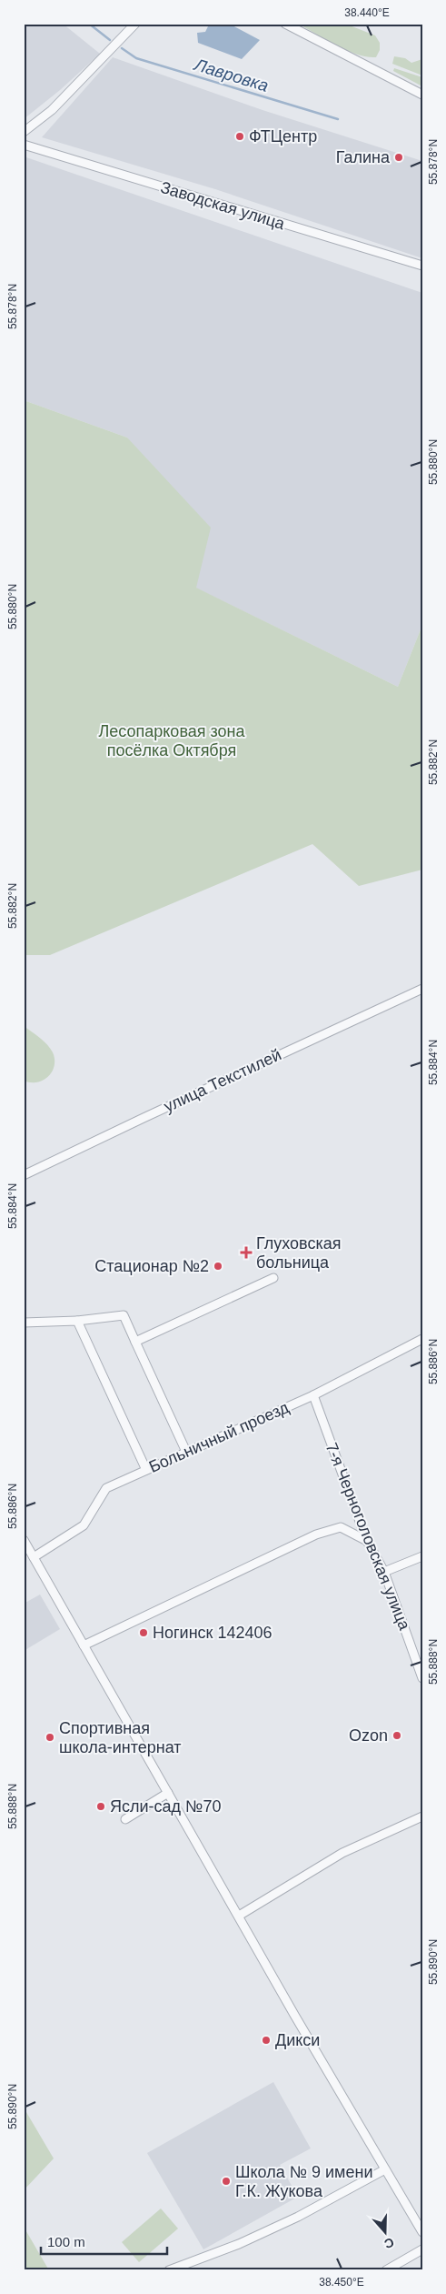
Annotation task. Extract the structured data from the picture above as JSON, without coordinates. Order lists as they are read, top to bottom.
{
  "streets": {
    "street": [
      "Заводская улица",
      "улица Текстилей",
      "Больничный проезд",
      "7-я Черноголовская улица"
    ]
  },
  "crossings": [
    ["Больничный проезд", "7-я Черноголовская улица"]
  ],
  "water": ["Лавровка"],
  "parks": ["Лесопарковая зона посёлка Октября"],
  "places": {
    "other": [
      "ФТЦентр",
      "Галина",
      "Стационар №2",
      "Ногинск 142406",
      "Ozon",
      "Спортивная школа-интернат",
      "Ясли-сад №70",
      "Дикси",
      "Школа № 9 имени Г.К. Жукова"
    ],
    "health": ["Глуховская больница"]
  },
  "scale_bar": "100 m",
  "north": "bottom",
  "coordinates": [
    "38.440°E",
    "55.878°N",
    "55.880°N",
    "55.882°N",
    "55.884°N",
    "55.886°N",
    "55.888°N",
    "55.890°N",
    "38.450°E"
  ]
}
